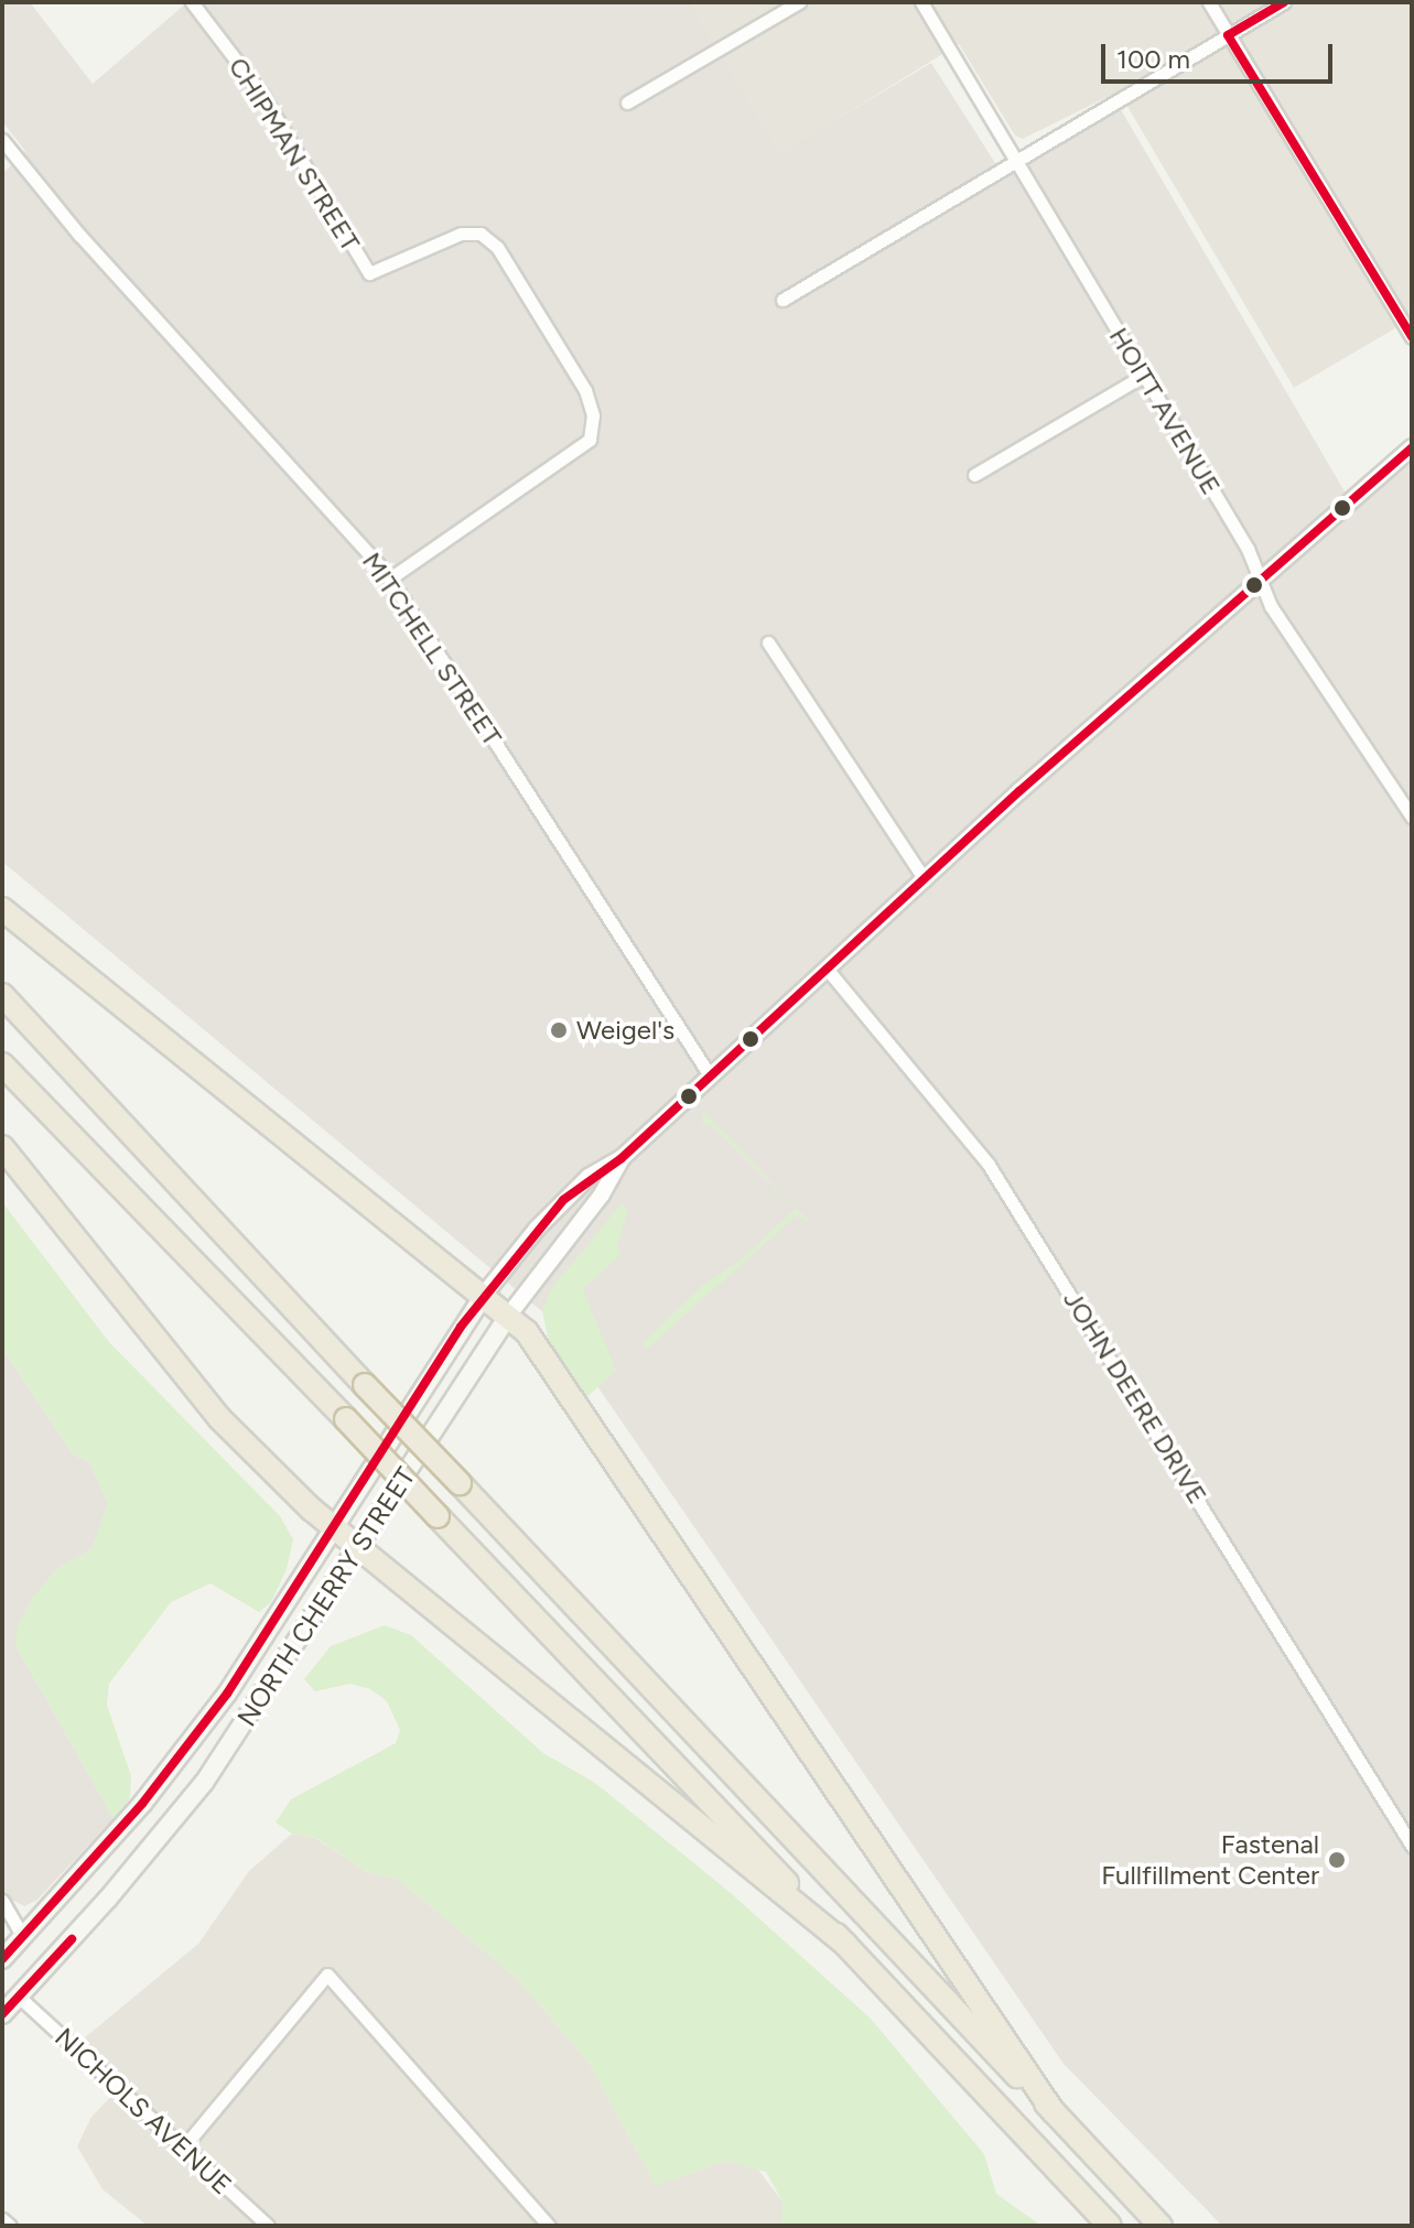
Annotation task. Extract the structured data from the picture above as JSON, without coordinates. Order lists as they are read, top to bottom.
{
  "streets": {
    "main road": ["NORTH CHERRY STREET"],
    "street": [
      "CHIPMAN STREET",
      "HOITT AVENUE",
      "MITCHELL STREET",
      "JOHN DEERE DRIVE",
      "NICHOLS AVENUE"
    ]
  },
  "crossings": [
    ["CHIPMAN STREET", "MITCHELL STREET"],
    ["HOITT AVENUE", "NORTH CHERRY STREET"],
    ["MITCHELL STREET", "NORTH CHERRY STREET"],
    ["JOHN DEERE DRIVE", "NORTH CHERRY STREET"],
    ["NORTH CHERRY STREET", "NICHOLS AVENUE"]
  ],
  "places": ["Weigel's", "Fastenal Fullfillment Center"],
  "scale_bar": "100 m"
}
